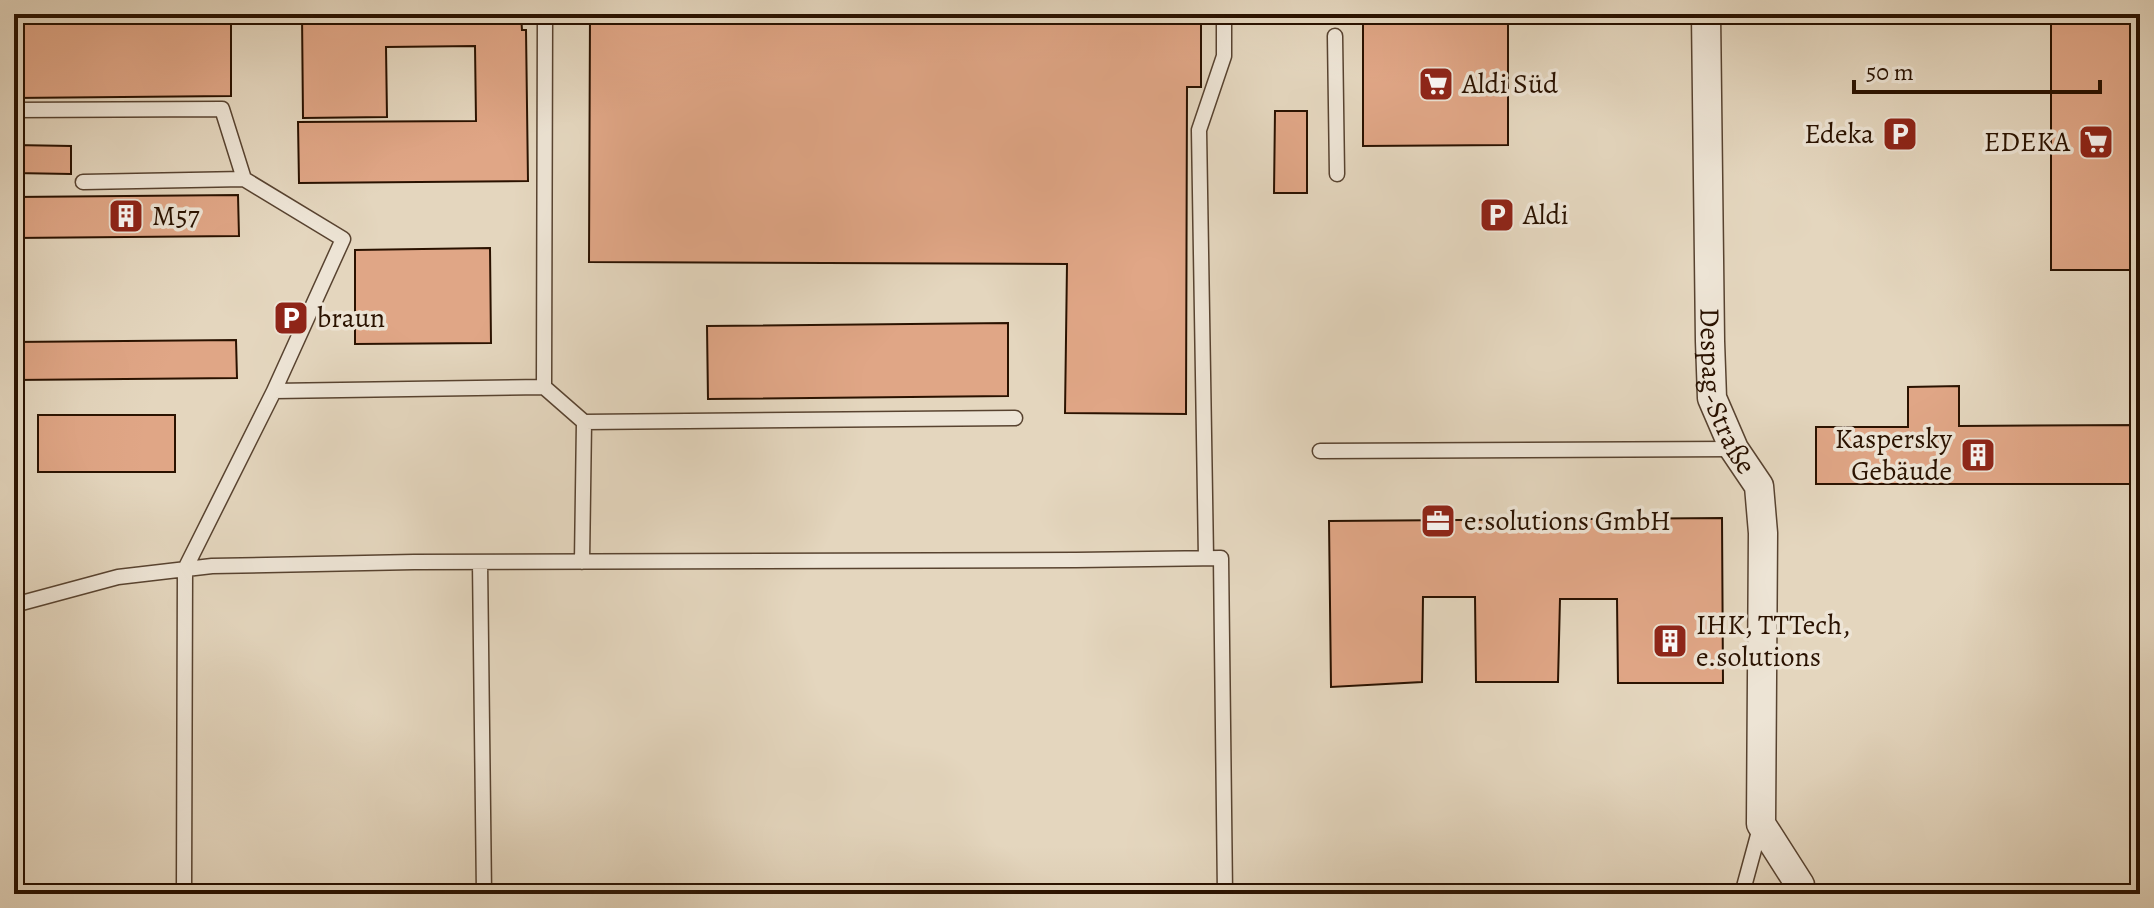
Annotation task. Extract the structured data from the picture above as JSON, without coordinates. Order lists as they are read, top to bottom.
{
  "streets": {
    "street": ["Despag-Straße"]
  },
  "places": {
    "supermarket": ["Aldi Süd", "EDEKA"],
    "parking": ["Edeka", "Aldi", "braun"],
    "building": ["M57", "Kaspersky Gebäude", "IHK, TTTech, e.solutions"],
    "office": ["e.solutions GmbH"]
  },
  "scale_bar": "50 m"
}
